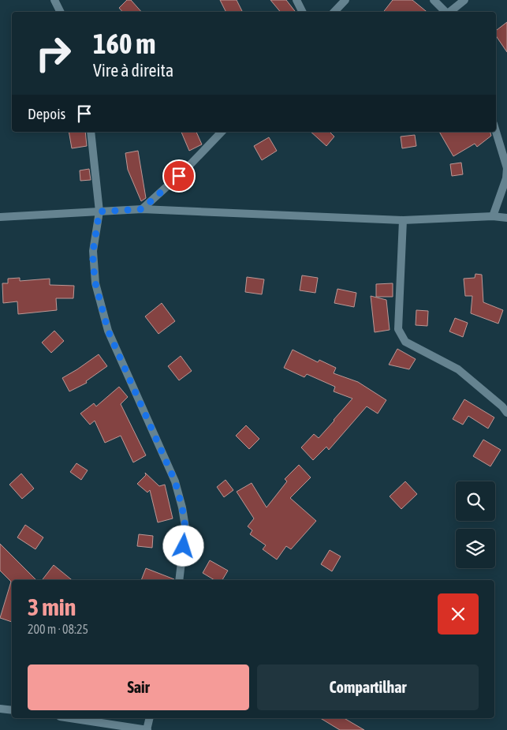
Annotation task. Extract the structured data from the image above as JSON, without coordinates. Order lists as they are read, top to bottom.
{
  "page": {
    "turn": ["160 m", "Vire à direita"],
    "then": "Depois",
    "heading": ["3 min", "200 m · 08:25"],
    "buttons": ["Sair", "Compartilhar"]
  }
}
